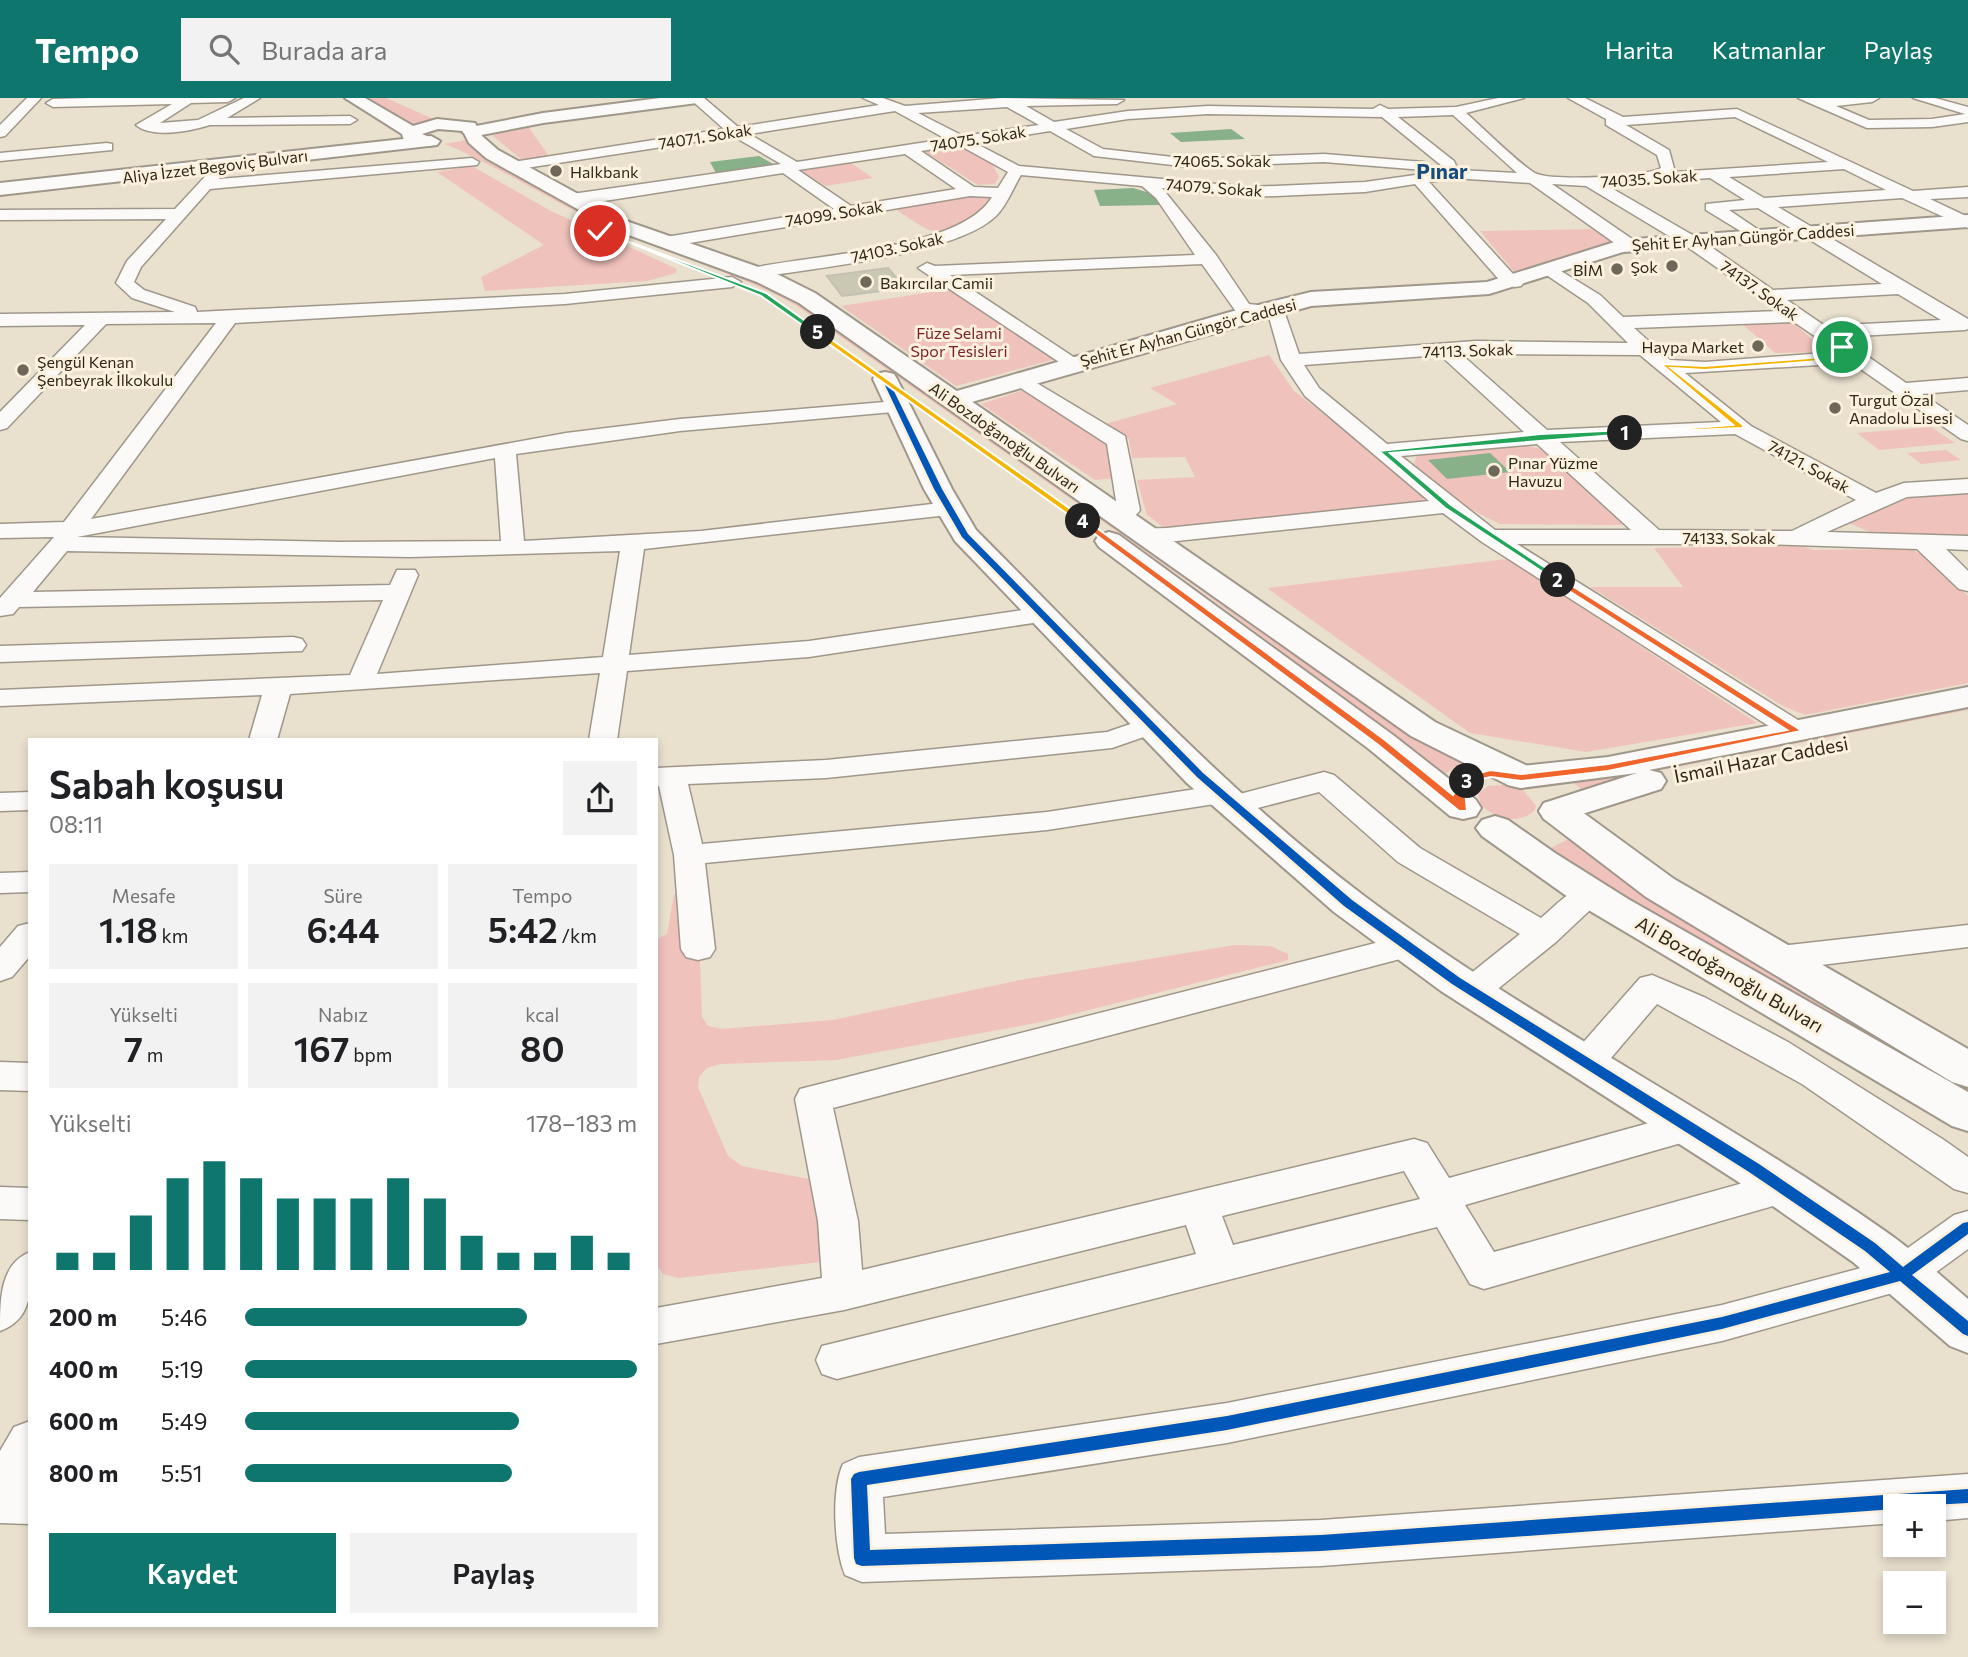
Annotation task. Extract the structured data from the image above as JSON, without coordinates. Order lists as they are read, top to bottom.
{
  "streets": {
    "main road": [
      "Aliya İzzet Begoviç Bulvarı",
      "Şehit Er Ayhan Güngör Caddesi",
      "Ali Bozdoğanoğlu Bulvarı",
      "İsmail Hazar Caddesi"
    ],
    "street": [
      "74071. Sokak",
      "74075. Sokak",
      "74065. Sokak",
      "74035. Sokak",
      "74079. Sokak",
      "74099. Sokak",
      "74103. Sokak",
      "74137. Sokak",
      "74113. Sokak",
      "74121. Sokak",
      "74133. Sokak"
    ]
  },
  "crossings": [
    ["74071. Sokak", "74075. Sokak"],
    ["74071. Sokak", "74065. Sokak"],
    ["74071. Sokak", "Ali Bozdoğanoğlu Bulvarı"],
    ["74075. Sokak", "74065. Sokak"],
    ["74075. Sokak", "Ali Bozdoğanoğlu Bulvarı"],
    ["74065. Sokak", "74035. Sokak"],
    ["74065. Sokak", "74079. Sokak"],
    ["Aliya İzzet Begoviç Bulvarı", "Ali Bozdoğanoğlu Bulvarı"],
    ["74035. Sokak", "74079. Sokak"],
    ["74035. Sokak", "74137. Sokak"],
    ["74079. Sokak", "74103. Sokak"],
    ["74099. Sokak", "74103. Sokak"],
    ["74099. Sokak", "Ali Bozdoğanoğlu Bulvarı"],
    ["Şehit Er Ayhan Güngör Caddesi", "74137. Sokak"],
    ["Şehit Er Ayhan Güngör Caddesi", "Ali Bozdoğanoğlu Bulvarı"],
    ["Şehit Er Ayhan Güngör Caddesi", "74121. Sokak"],
    ["74103. Sokak", "Ali Bozdoğanoğlu Bulvarı"],
    ["74113. Sokak", "74121. Sokak"],
    ["Ali Bozdoğanoğlu Bulvarı", "İsmail Hazar Caddesi"]
  ],
  "districts": ["Pınar"],
  "parks": ["Füze Selami Spor Tesisleri"],
  "places": [
    "Halkbank",
    "Şok",
    "BİM",
    "Bakırcılar Camii",
    "Haypa Market",
    "Şengül Kenan Şenbeyrak İlkokulu",
    "Turgut Özal Anadolu Lisesi",
    "Pınar Yüzme Havuzu"
  ],
  "page": {
    "header": "Tempo",
    "search": "Burada ara",
    "nav": ["Harita", "Katmanlar", "Paylaş"],
    "pins": [
      "5",
      "1",
      "4",
      "2",
      "3"
    ],
    "heading": ["Sabah koşusu", "08:11"],
    "stats": [
      ["Mesafe", "1.18 km"],
      ["Süre", "6:44"],
      ["Tempo", "5:42 /km"],
      ["Yükselti", "7 m"],
      ["Nabız", "167 bpm"],
      ["kcal", "80"]
    ],
    "chart": ["Yükselti", "178–183 m"],
    "list": [
      {
        "name": "200 m",
        "note": "5:46"
      },
      {
        "name": "400 m",
        "note": "5:19"
      },
      {
        "name": "600 m",
        "note": "5:49"
      },
      {
        "name": "800 m",
        "note": "5:51"
      }
    ],
    "map_buttons": ["+", "−"],
    "buttons": ["Kaydet", "Paylaş"]
  }
}
